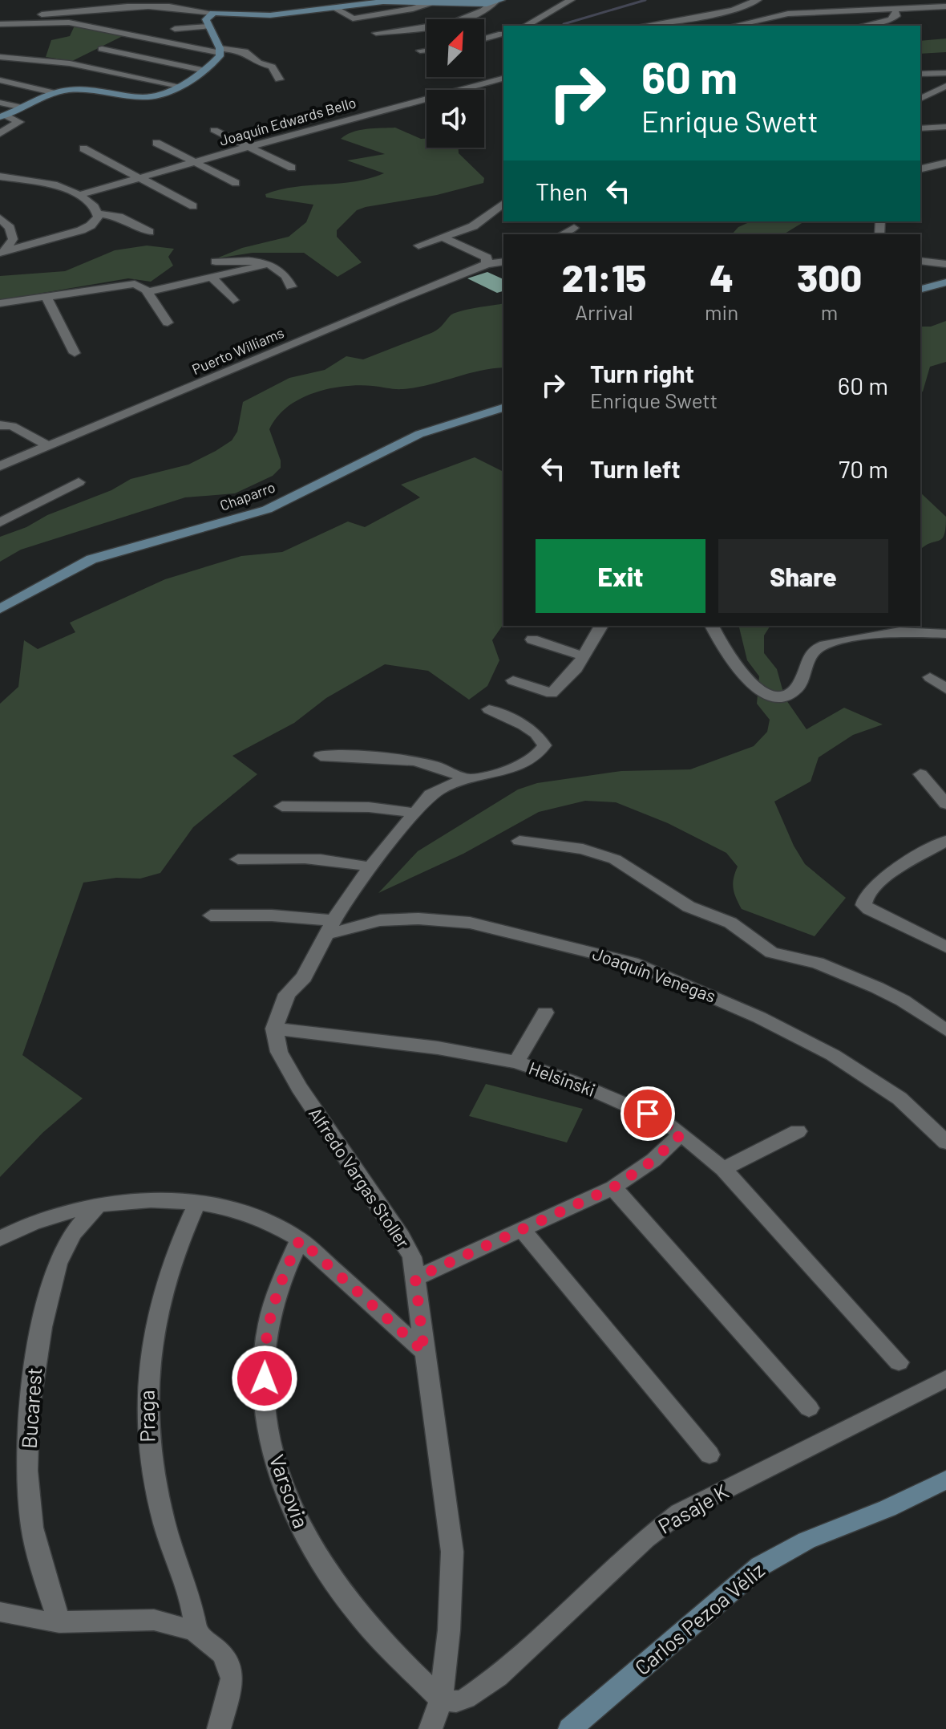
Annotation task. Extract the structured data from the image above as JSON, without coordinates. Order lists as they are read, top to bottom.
{
  "streets": {
    "street": [
      "Joaquín Edwards Bello",
      "Puerto Williams",
      "Chaparro",
      "Joaquín Venegas",
      "Helsinski",
      "Alfredo Vargas Stoller",
      "Bucarest",
      "Praga",
      "Varsovia",
      "Pasaje K",
      "Carlos Pezoa Véliz"
    ]
  },
  "crossings": [
    ["Helsinski", "Alfredo Vargas Stoller"],
    ["Alfredo Vargas Stoller", "Varsovia"],
    ["Alfredo Vargas Stoller", "Pasaje K"],
    ["Varsovia", "Pasaje K"]
  ],
  "north": "top right",
  "page": {
    "turn": ["60 m", "Enrique Swett"],
    "then": "Then",
    "eta": [
      "21:15",
      "Arrival",
      "4",
      "min",
      "300",
      "m"
    ],
    "list": [
      {
        "name": "Turn right",
        "note": "Enrique Swett",
        "value": "60 m"
      },
      {
        "name": "Turn left",
        "value": "70 m"
      }
    ],
    "buttons": ["Exit", "Share"]
  }
}
